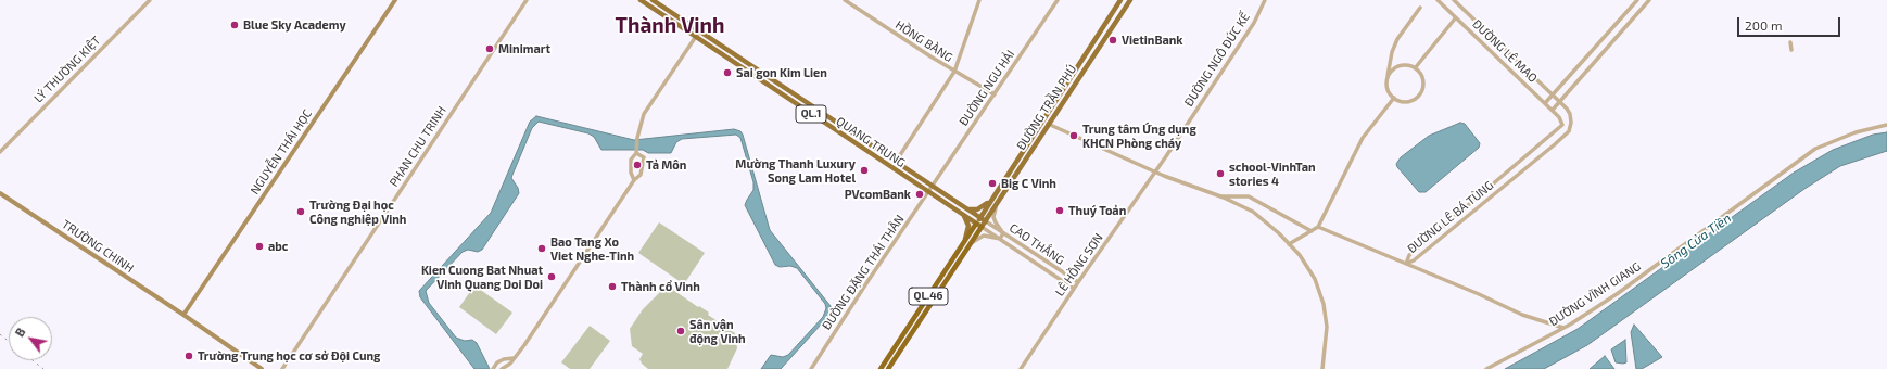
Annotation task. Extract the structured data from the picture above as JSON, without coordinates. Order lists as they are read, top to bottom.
{
  "streets": {
    "highway": ["QL.46"],
    "main road": [
      "ĐƯỜNG TRẦN PHÚ",
      "QL.1",
      "QUANG TRUNG",
      "NGUYỄN THÁI HỌC",
      "TRƯỜNG CHINH"
    ],
    "street": [
      "HỒNG BÀNG",
      "ĐƯỜNG LÊ MAO",
      "ĐƯỜNG NGÔ ĐỨC KẾ",
      "LÝ THƯỜNG KIỆT",
      "ĐƯỜNG NGƯ HẢI",
      "PHAN CHU TRINH",
      "ĐƯỜNG LÊ BÁ TÙNG",
      "CAO THẮNG",
      "LÊ HỒNG SƠN",
      "ĐƯỜNG ĐẶNG THÁI THÂN",
      "ĐƯỜNG VĨNH GIANG"
    ]
  },
  "crossings": [
    ["HỒNG BÀNG", "ĐƯỜNG NGƯ HẢI"],
    ["ĐƯỜNG LÊ MAO", "ĐƯỜNG LÊ BÁ TÙNG"],
    ["ĐƯỜNG NGÔ ĐỨC KẾ", "LÊ HỒNG SƠN"],
    ["ĐƯỜNG NGƯ HẢI", "QUANG TRUNG"],
    ["ĐƯỜNG NGƯ HẢI", "ĐƯỜNG ĐẶNG THÁI THÂN"],
    ["ĐƯỜNG TRẦN PHÚ", "QUANG TRUNG"],
    ["ĐƯỜNG TRẦN PHÚ", "CAO THẮNG"],
    ["ĐƯỜNG TRẦN PHÚ", "QL.46"],
    ["QUANG TRUNG", "CAO THẮNG"],
    ["QUANG TRUNG", "ĐƯỜNG ĐẶNG THÁI THÂN"],
    ["QUANG TRUNG", "QL.46"],
    ["NGUYỄN THÁI HỌC", "TRƯỜNG CHINH"],
    ["CAO THẮNG", "LÊ HỒNG SƠN"]
  ],
  "districts": ["Thành Vinh"],
  "water": ["Sông Cửa Tiền"],
  "places": [
    "Blue Sky Academy",
    "VietinBank",
    "Minimart",
    "Sai gon Kim Lien",
    "Trung tâm Ứng dụng KHCN Phòng cháy",
    "Tả Môn",
    "Mường Thanh Luxury Song Lam Hotel",
    "school-VinhTan stories 4",
    "Big C Vinh",
    "PVcomBank",
    "Thuý Toản",
    "Trường Đại học Công nghiệp Vinh",
    "abc",
    "Bao Tang Xo Viet Nghe-Tinh",
    "Kien Cuong Bat Nhuat Vinh Quang Doi Doi",
    "Thành cổ Vinh",
    "Sân vận động Vinh",
    "Trường Trung học cơ sở Đội Cung"
  ],
  "scale_bar": "200 m",
  "north": "top left"
}
